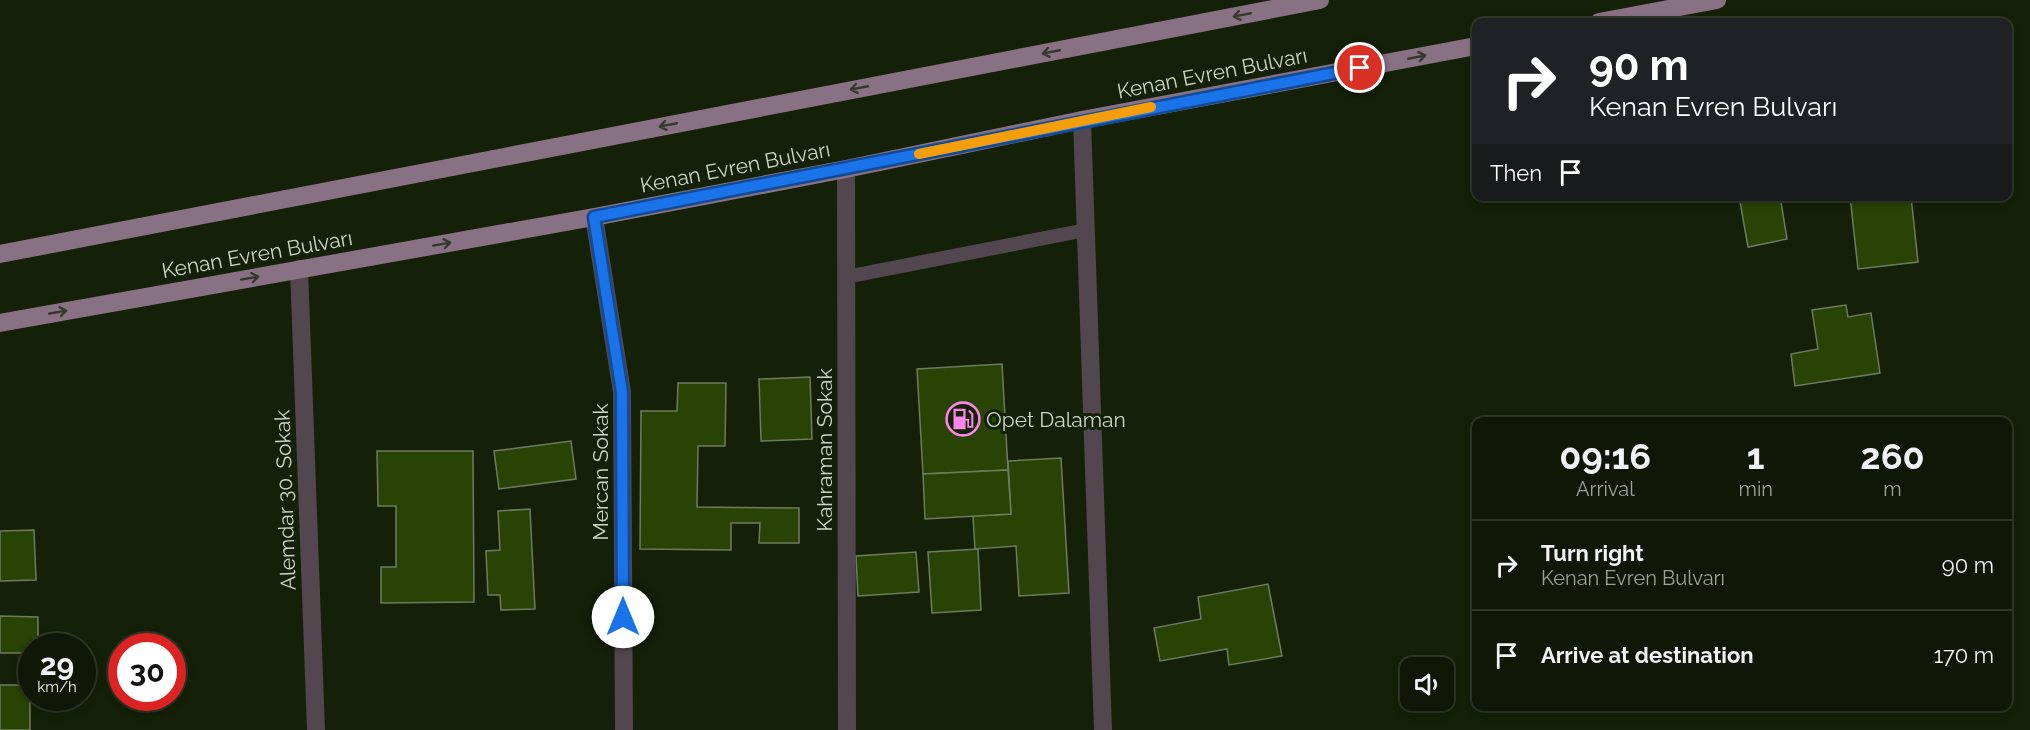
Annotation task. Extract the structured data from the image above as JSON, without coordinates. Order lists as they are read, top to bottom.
{
  "streets": {
    "main road": ["Kenan Evren Bulvarı"],
    "street": ["Kahraman Sokak", "Mercan Sokak", "Alemdar 30. Sokak"]
  },
  "crossings": [
    ["Kenan Evren Bulvarı", "Kahraman Sokak"],
    ["Kenan Evren Bulvarı", "Mercan Sokak"],
    ["Kenan Evren Bulvarı", "Alemdar 30. Sokak"]
  ],
  "places": {
    "fuel station": ["Opet Dalaman"]
  },
  "page": {
    "turn": ["90 m", "Kenan Evren Bulvarı"],
    "then": "Then",
    "eta": [
      "09:16",
      "Arrival",
      "1",
      "min",
      "260",
      "m"
    ],
    "list": [
      {
        "name": "Turn right",
        "note": "Kenan Evren Bulvarı",
        "value": "90 m"
      },
      {
        "name": "Arrive at destination",
        "value": "170 m"
      }
    ],
    "speed": "29 km/h",
    "limit": "30"
  }
}
